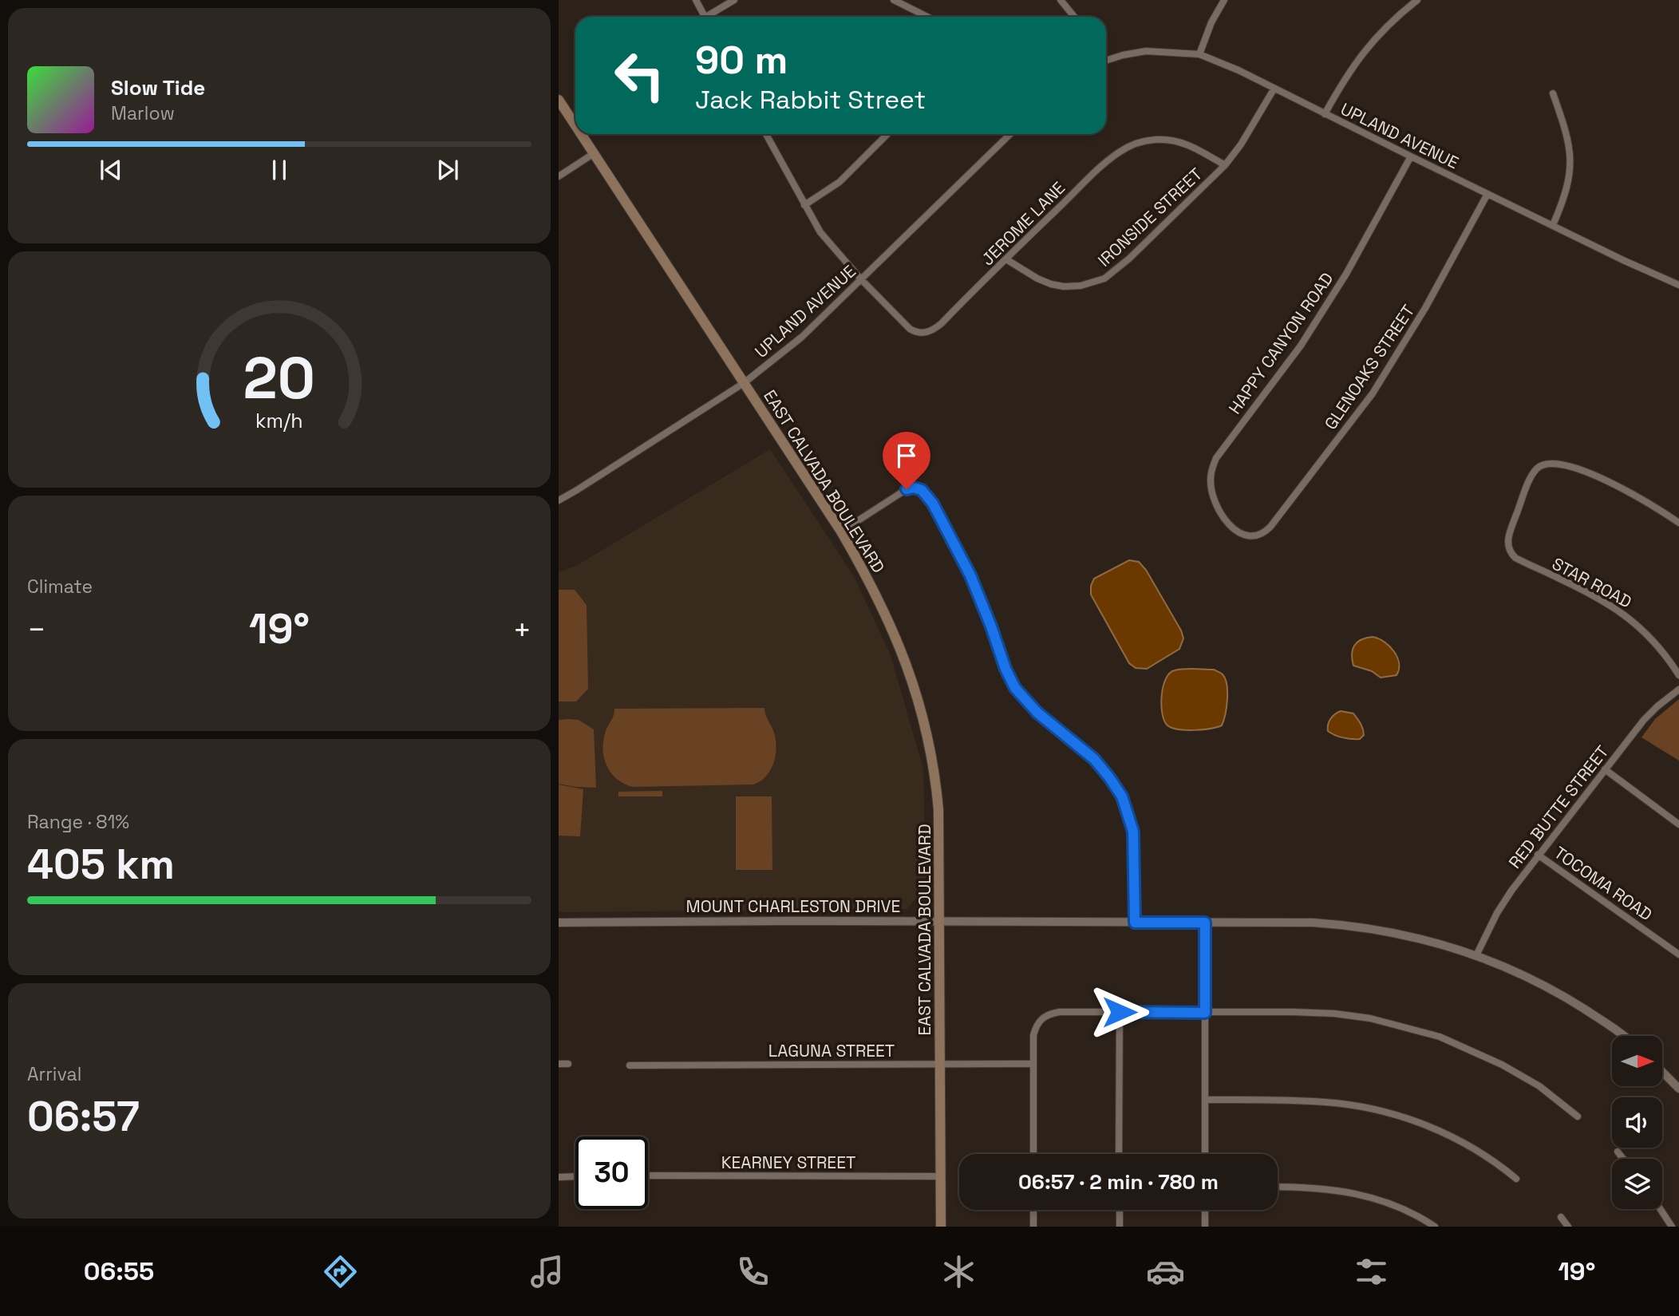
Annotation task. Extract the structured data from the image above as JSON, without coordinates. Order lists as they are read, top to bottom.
{
  "streets": {
    "main road": ["EAST CALVADA BOULEVARD"],
    "street": [
      "UPLAND AVENUE",
      "IRONSIDE STREET",
      "JEROME LANE",
      "HAPPY CANYON ROAD",
      "GLENOAKS STREET",
      "STAR ROAD",
      "RED BUTTE STREET",
      "TOCOMA ROAD",
      "MOUNT CHARLESTON DRIVE",
      "LAGUNA STREET",
      "KEARNEY STREET"
    ]
  },
  "crossings": [
    ["UPLAND AVENUE", "IRONSIDE STREET"],
    ["UPLAND AVENUE", "JEROME LANE"],
    ["UPLAND AVENUE", "HAPPY CANYON ROAD"],
    ["UPLAND AVENUE", "GLENOAKS STREET"],
    ["UPLAND AVENUE", "EAST CALVADA BOULEVARD"],
    ["IRONSIDE STREET", "JEROME LANE"],
    ["HAPPY CANYON ROAD", "GLENOAKS STREET"],
    ["EAST CALVADA BOULEVARD", "MOUNT CHARLESTON DRIVE"],
    ["EAST CALVADA BOULEVARD", "LAGUNA STREET"],
    ["EAST CALVADA BOULEVARD", "KEARNEY STREET"],
    ["RED BUTTE STREET", "TOCOMA ROAD"],
    ["RED BUTTE STREET", "MOUNT CHARLESTON DRIVE"]
  ],
  "north": "right",
  "page": {
    "turn": ["90 m", "Jack Rabbit Street"],
    "song": ["Slow Tide", "Marlow"],
    "tile": [
      "Climate",
      ["Range · 81%", "405 km"],
      ["Arrival", "06:57"]
    ],
    "heat": ["−", "19°", "+"],
    "limit": "30",
    "trip": "06:57 · 2 min · 780 m",
    "tabs": ["06:55", "19°"],
    "gauge": ["20", "km/h"]
  }
}
